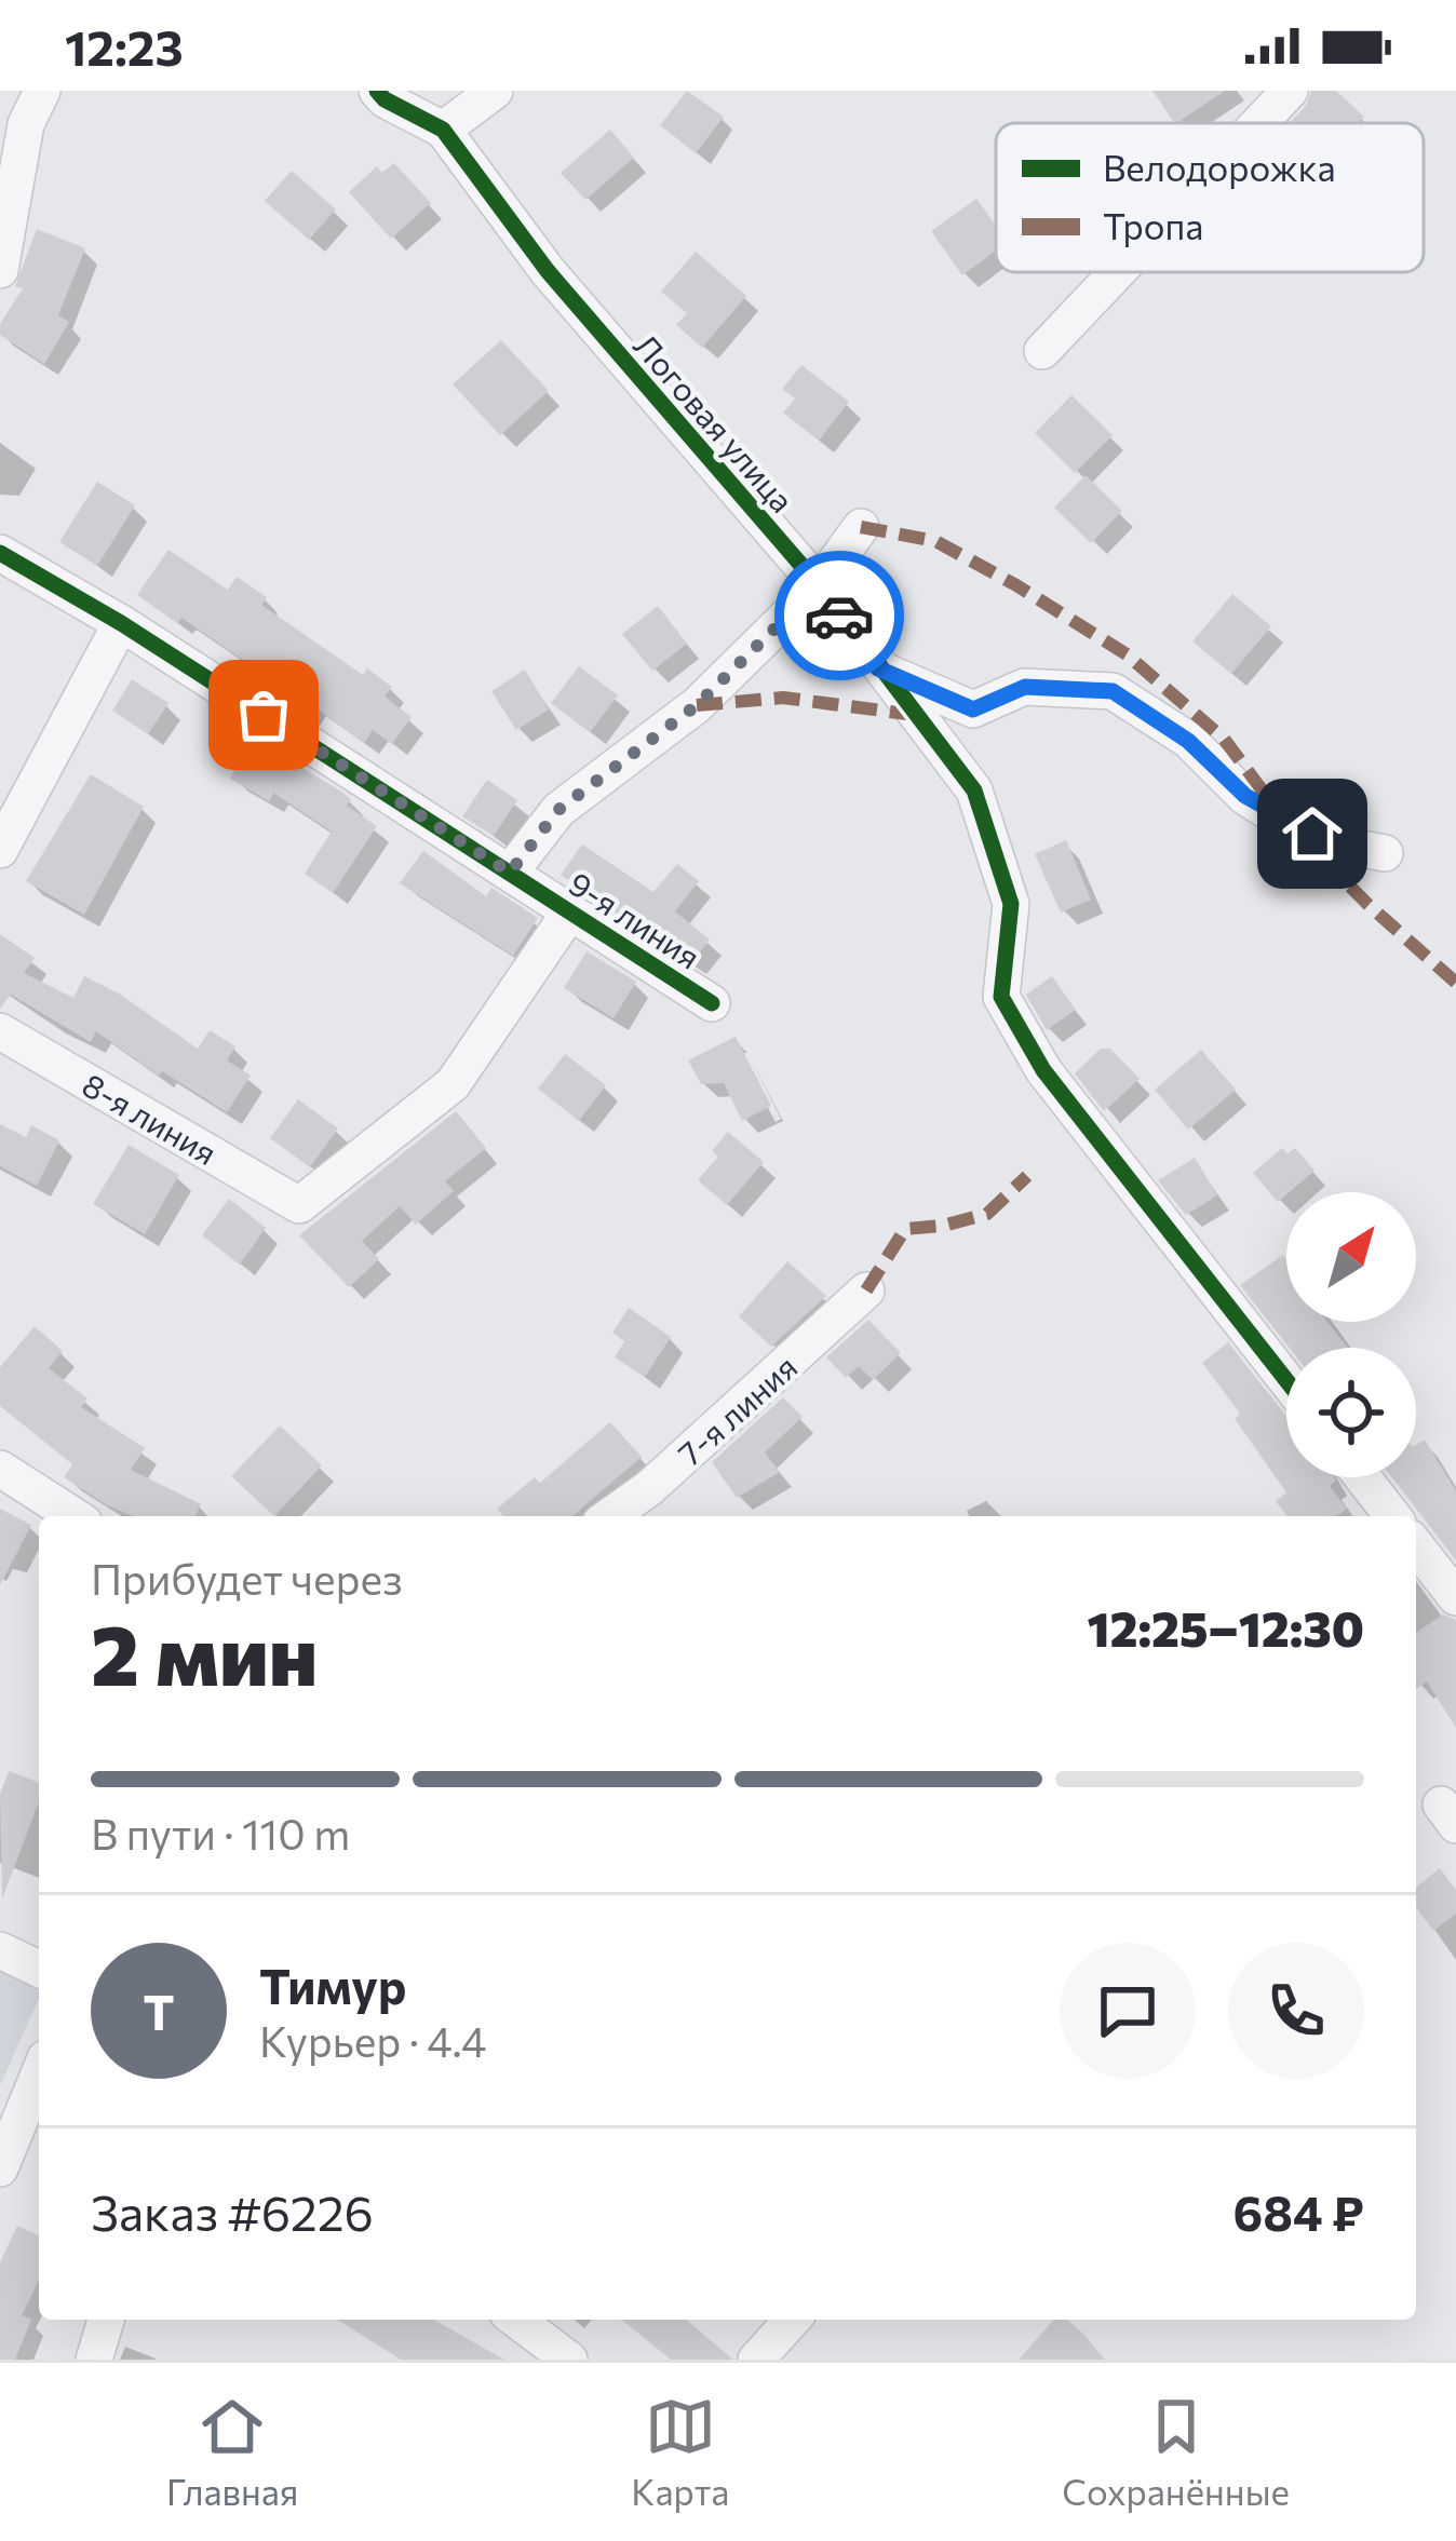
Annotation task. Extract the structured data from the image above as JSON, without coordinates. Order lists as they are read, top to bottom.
{
  "streets": {
    "street": [
      "Логовая улица",
      "9-я линия",
      "8-я линия",
      "7-я линия"
    ]
  },
  "crossings": [
    ["9-я линия", "8-я линия"]
  ],
  "legend": ["Велодорожка", "Тропа"],
  "north": "top right",
  "page": {
    "status": "12:23",
    "heading": ["2 мин", "Прибудет через", "12:25–12:30"],
    "panel": [
      "Тимур",
      "Курьер · 4.4",
      "Заказ #6226",
      "684 ₽"
    ],
    "bar": "В пути · 110 m",
    "round": "Т",
    "tabs": ["Главная", "Карта", "Сохранённые"]
  }
}
